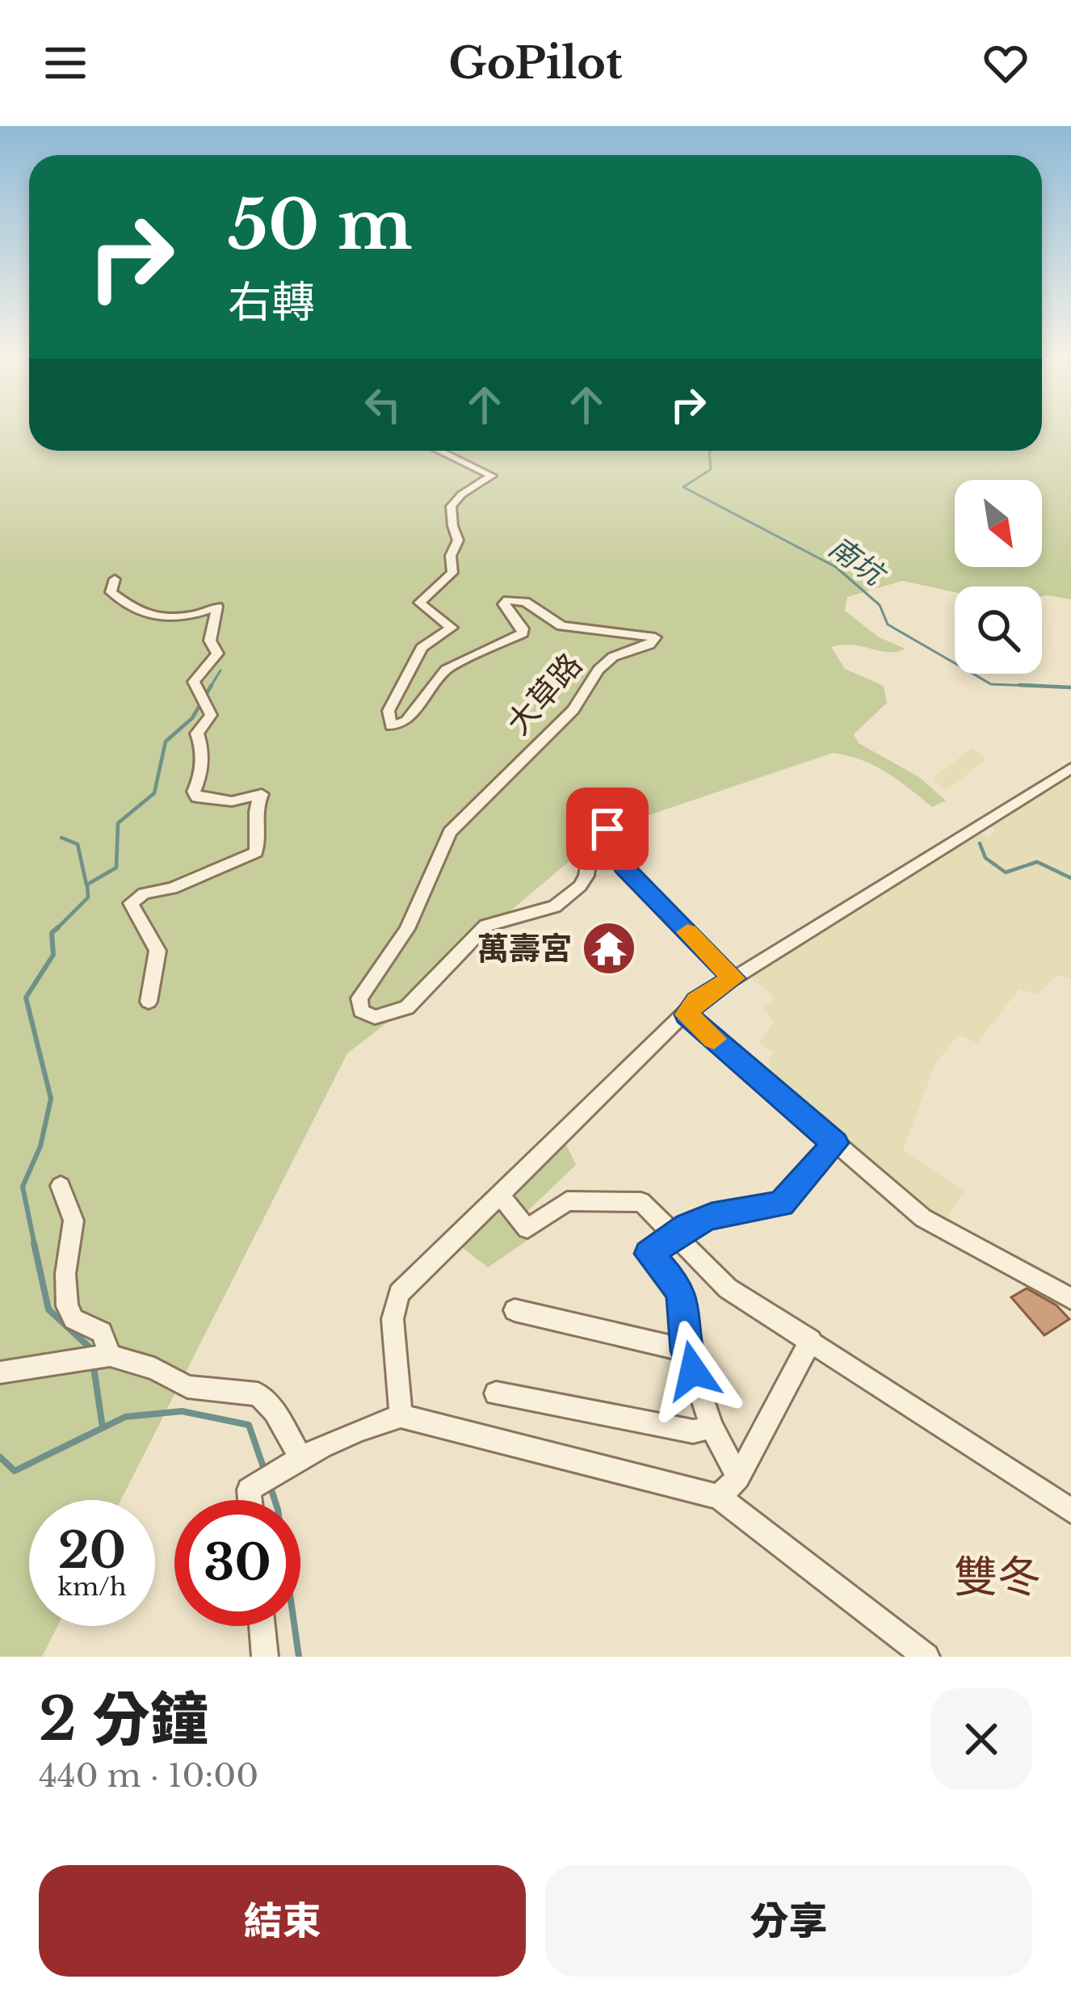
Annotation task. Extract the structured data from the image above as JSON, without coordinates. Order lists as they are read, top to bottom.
{
  "streets": {
    "street": ["大草路"]
  },
  "districts": ["雙冬"],
  "water": ["南坑"],
  "places": {
    "temple": ["萬壽宮"]
  },
  "north": "bottom right",
  "page": {
    "header": "GoPilot",
    "turn": ["50 m", "右轉"],
    "speed": "20 km/h",
    "limit": "30",
    "heading": ["2 分鐘", "440 m · 10:00"],
    "buttons": ["結束", "分享"]
  }
}
